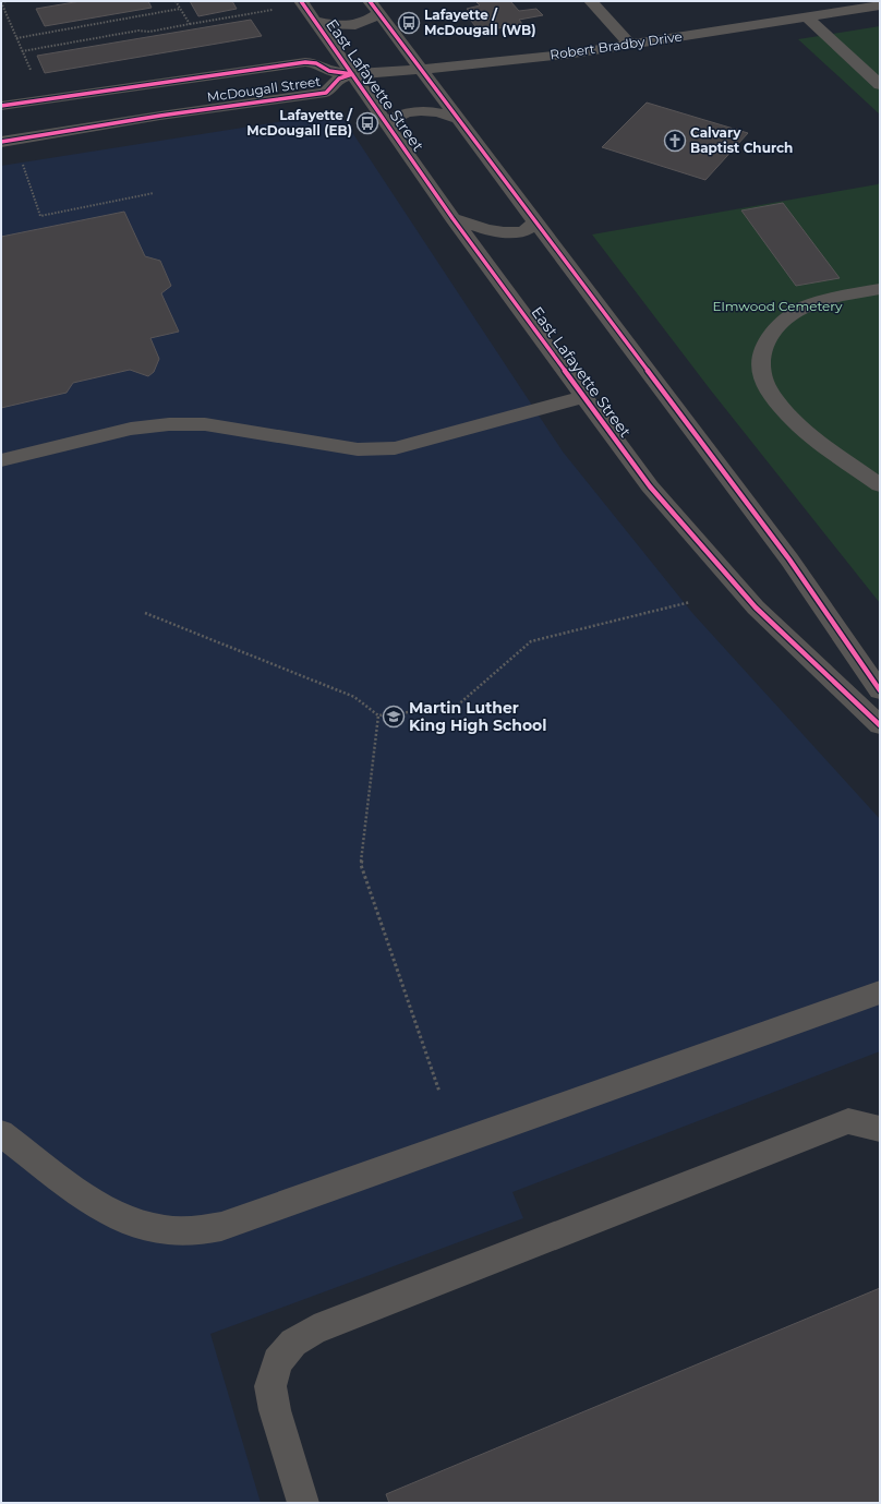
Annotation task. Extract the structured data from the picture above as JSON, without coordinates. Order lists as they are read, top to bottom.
{
  "streets": {
    "street": ["Robert Bradby Drive", "East Lafayette Street", "McDougall Street"]
  },
  "crossings": [
    ["Robert Bradby Drive", "East Lafayette Street"],
    ["Robert Bradby Drive", "McDougall Street"],
    ["East Lafayette Street", "McDougall Street"]
  ],
  "parks": ["Elmwood Cemetery"],
  "places": {
    "bus stop": ["Lafayette / McDougall (WB)", "Lafayette / McDougall (EB)"],
    "church": ["Calvary Baptist Church"],
    "school or university": ["Martin Luther King High School"]
  }
}
